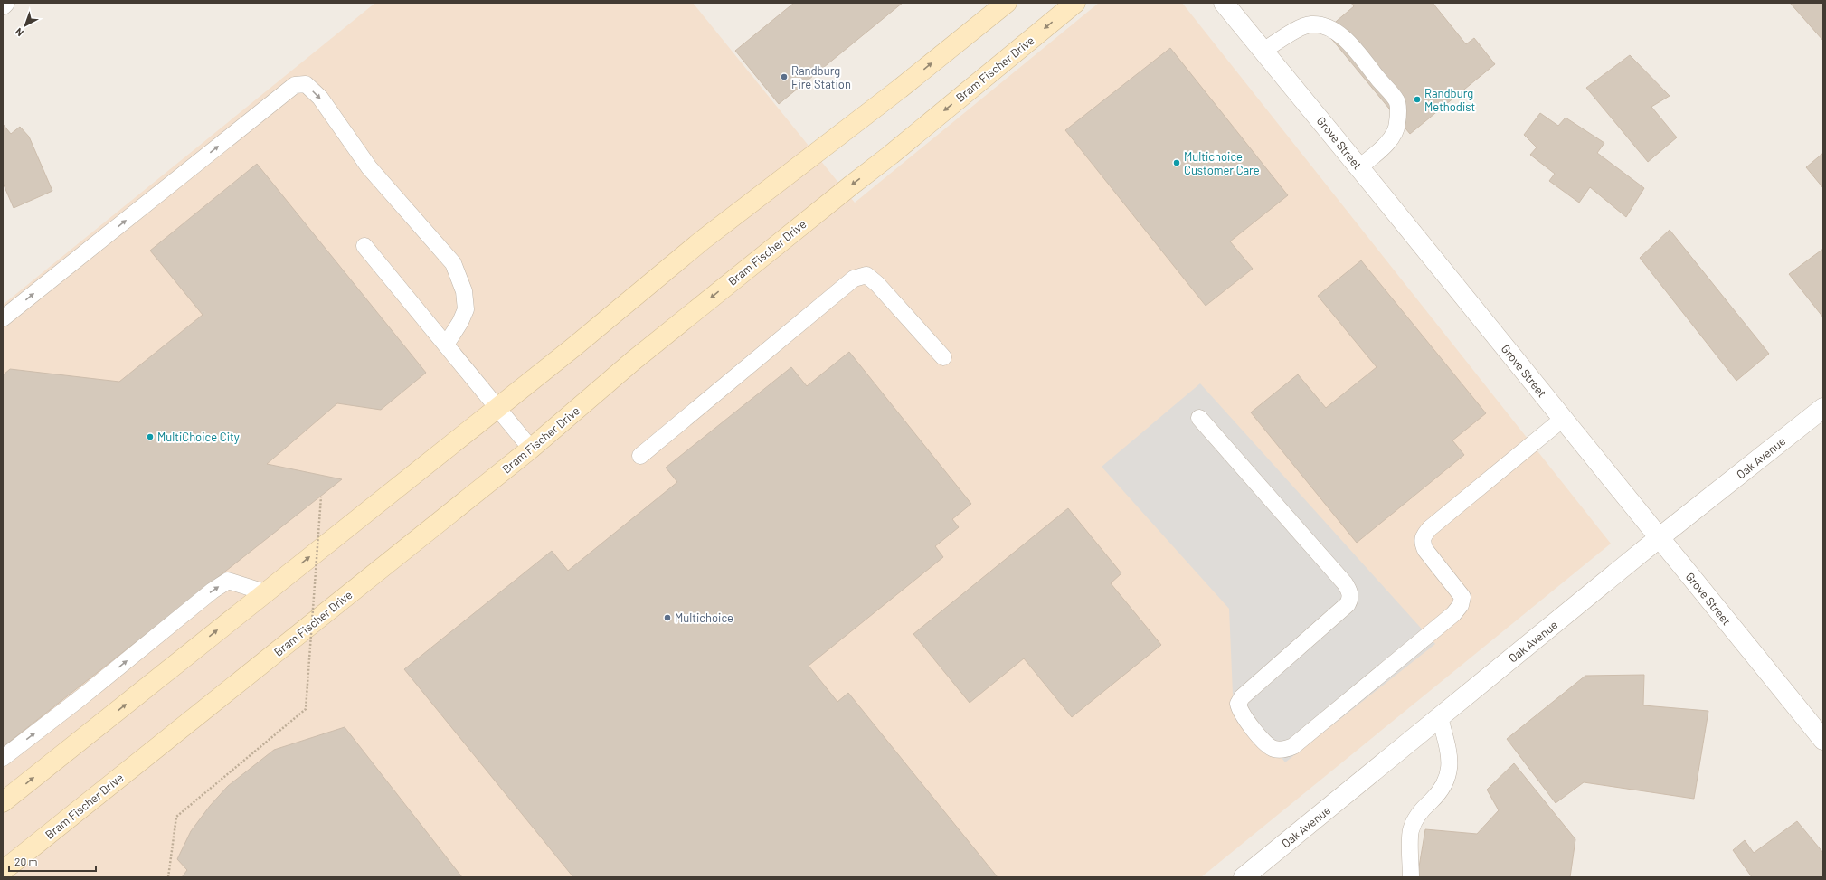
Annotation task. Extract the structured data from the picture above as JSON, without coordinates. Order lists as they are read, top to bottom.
{
  "streets": {
    "main road": ["Bram Fischer Drive"],
    "street": ["Grove Street", "Oak Avenue"]
  },
  "crossings": [
    ["Grove Street", "Oak Avenue"]
  ],
  "places": [
    "Randburg Fire Station",
    "Randburg Methodist",
    "Multichoice Customer Care",
    "MultiChoice City",
    "Multichoice"
  ],
  "scale_bar": "20 m",
  "north": "bottom left"
}
